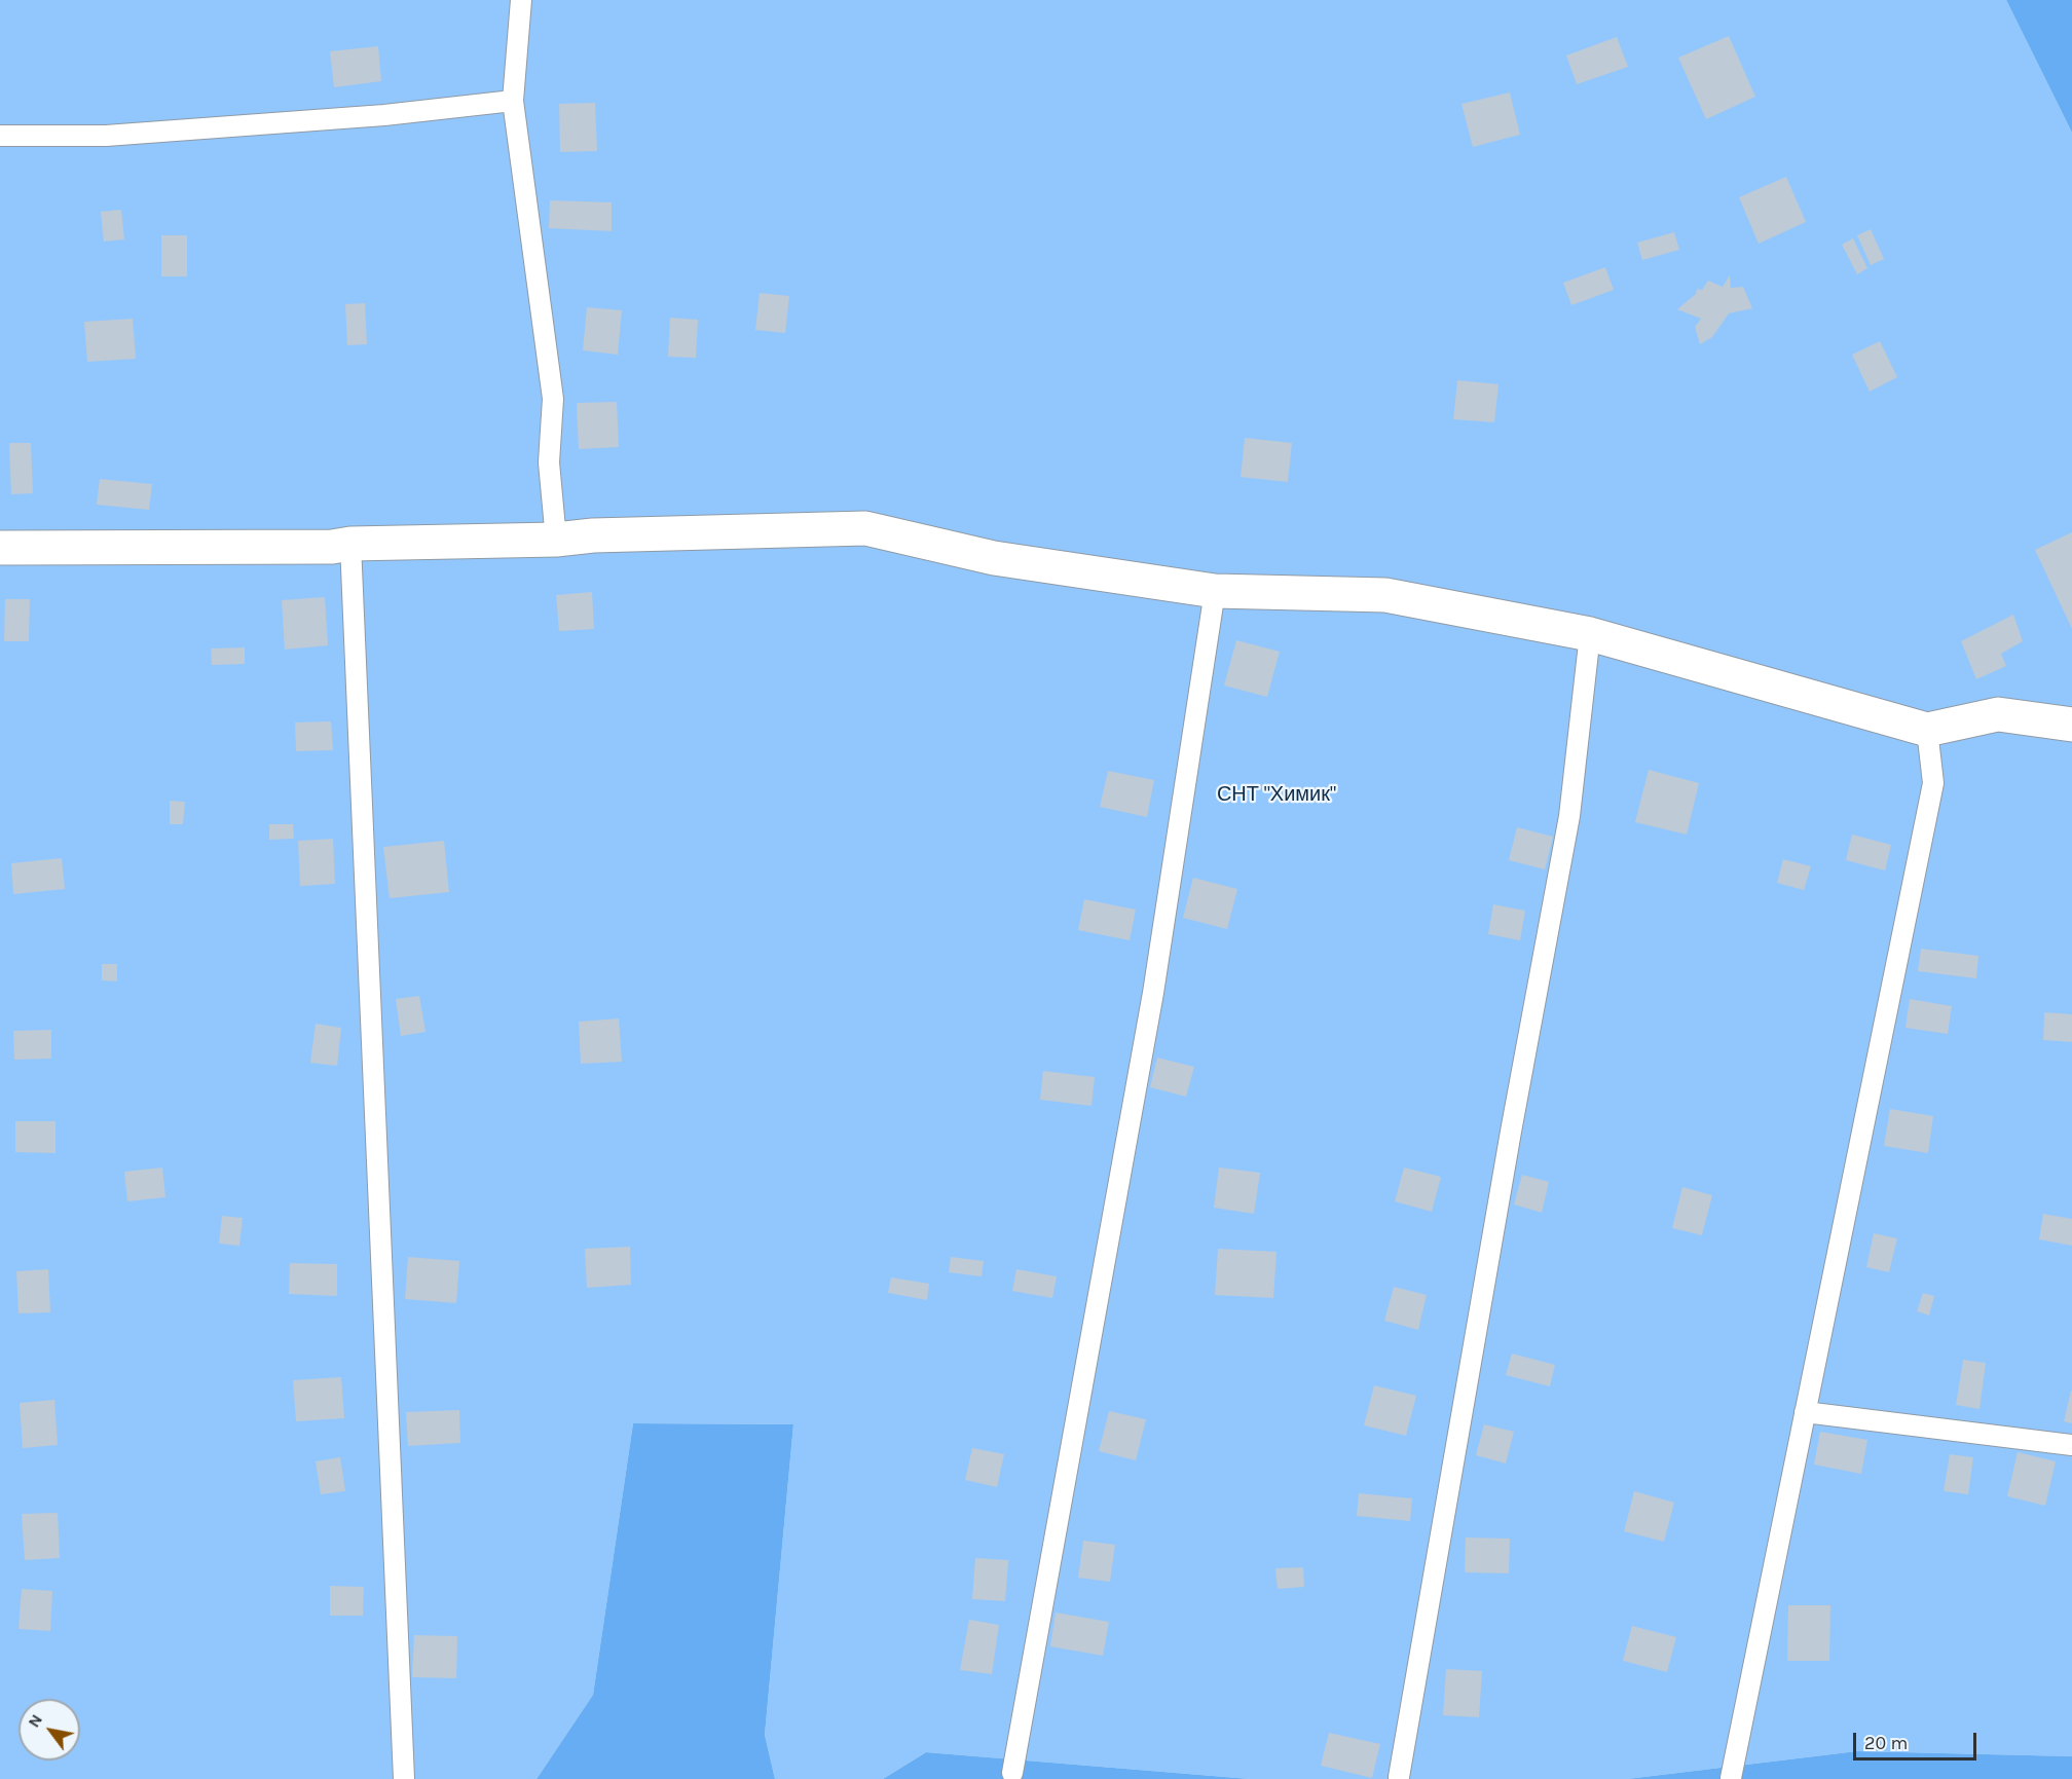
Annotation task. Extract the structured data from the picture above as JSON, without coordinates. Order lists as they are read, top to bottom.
{
  "parks": ["СНТ \"Химик\""],
  "scale_bar": "20 m",
  "north": "top left"
}
